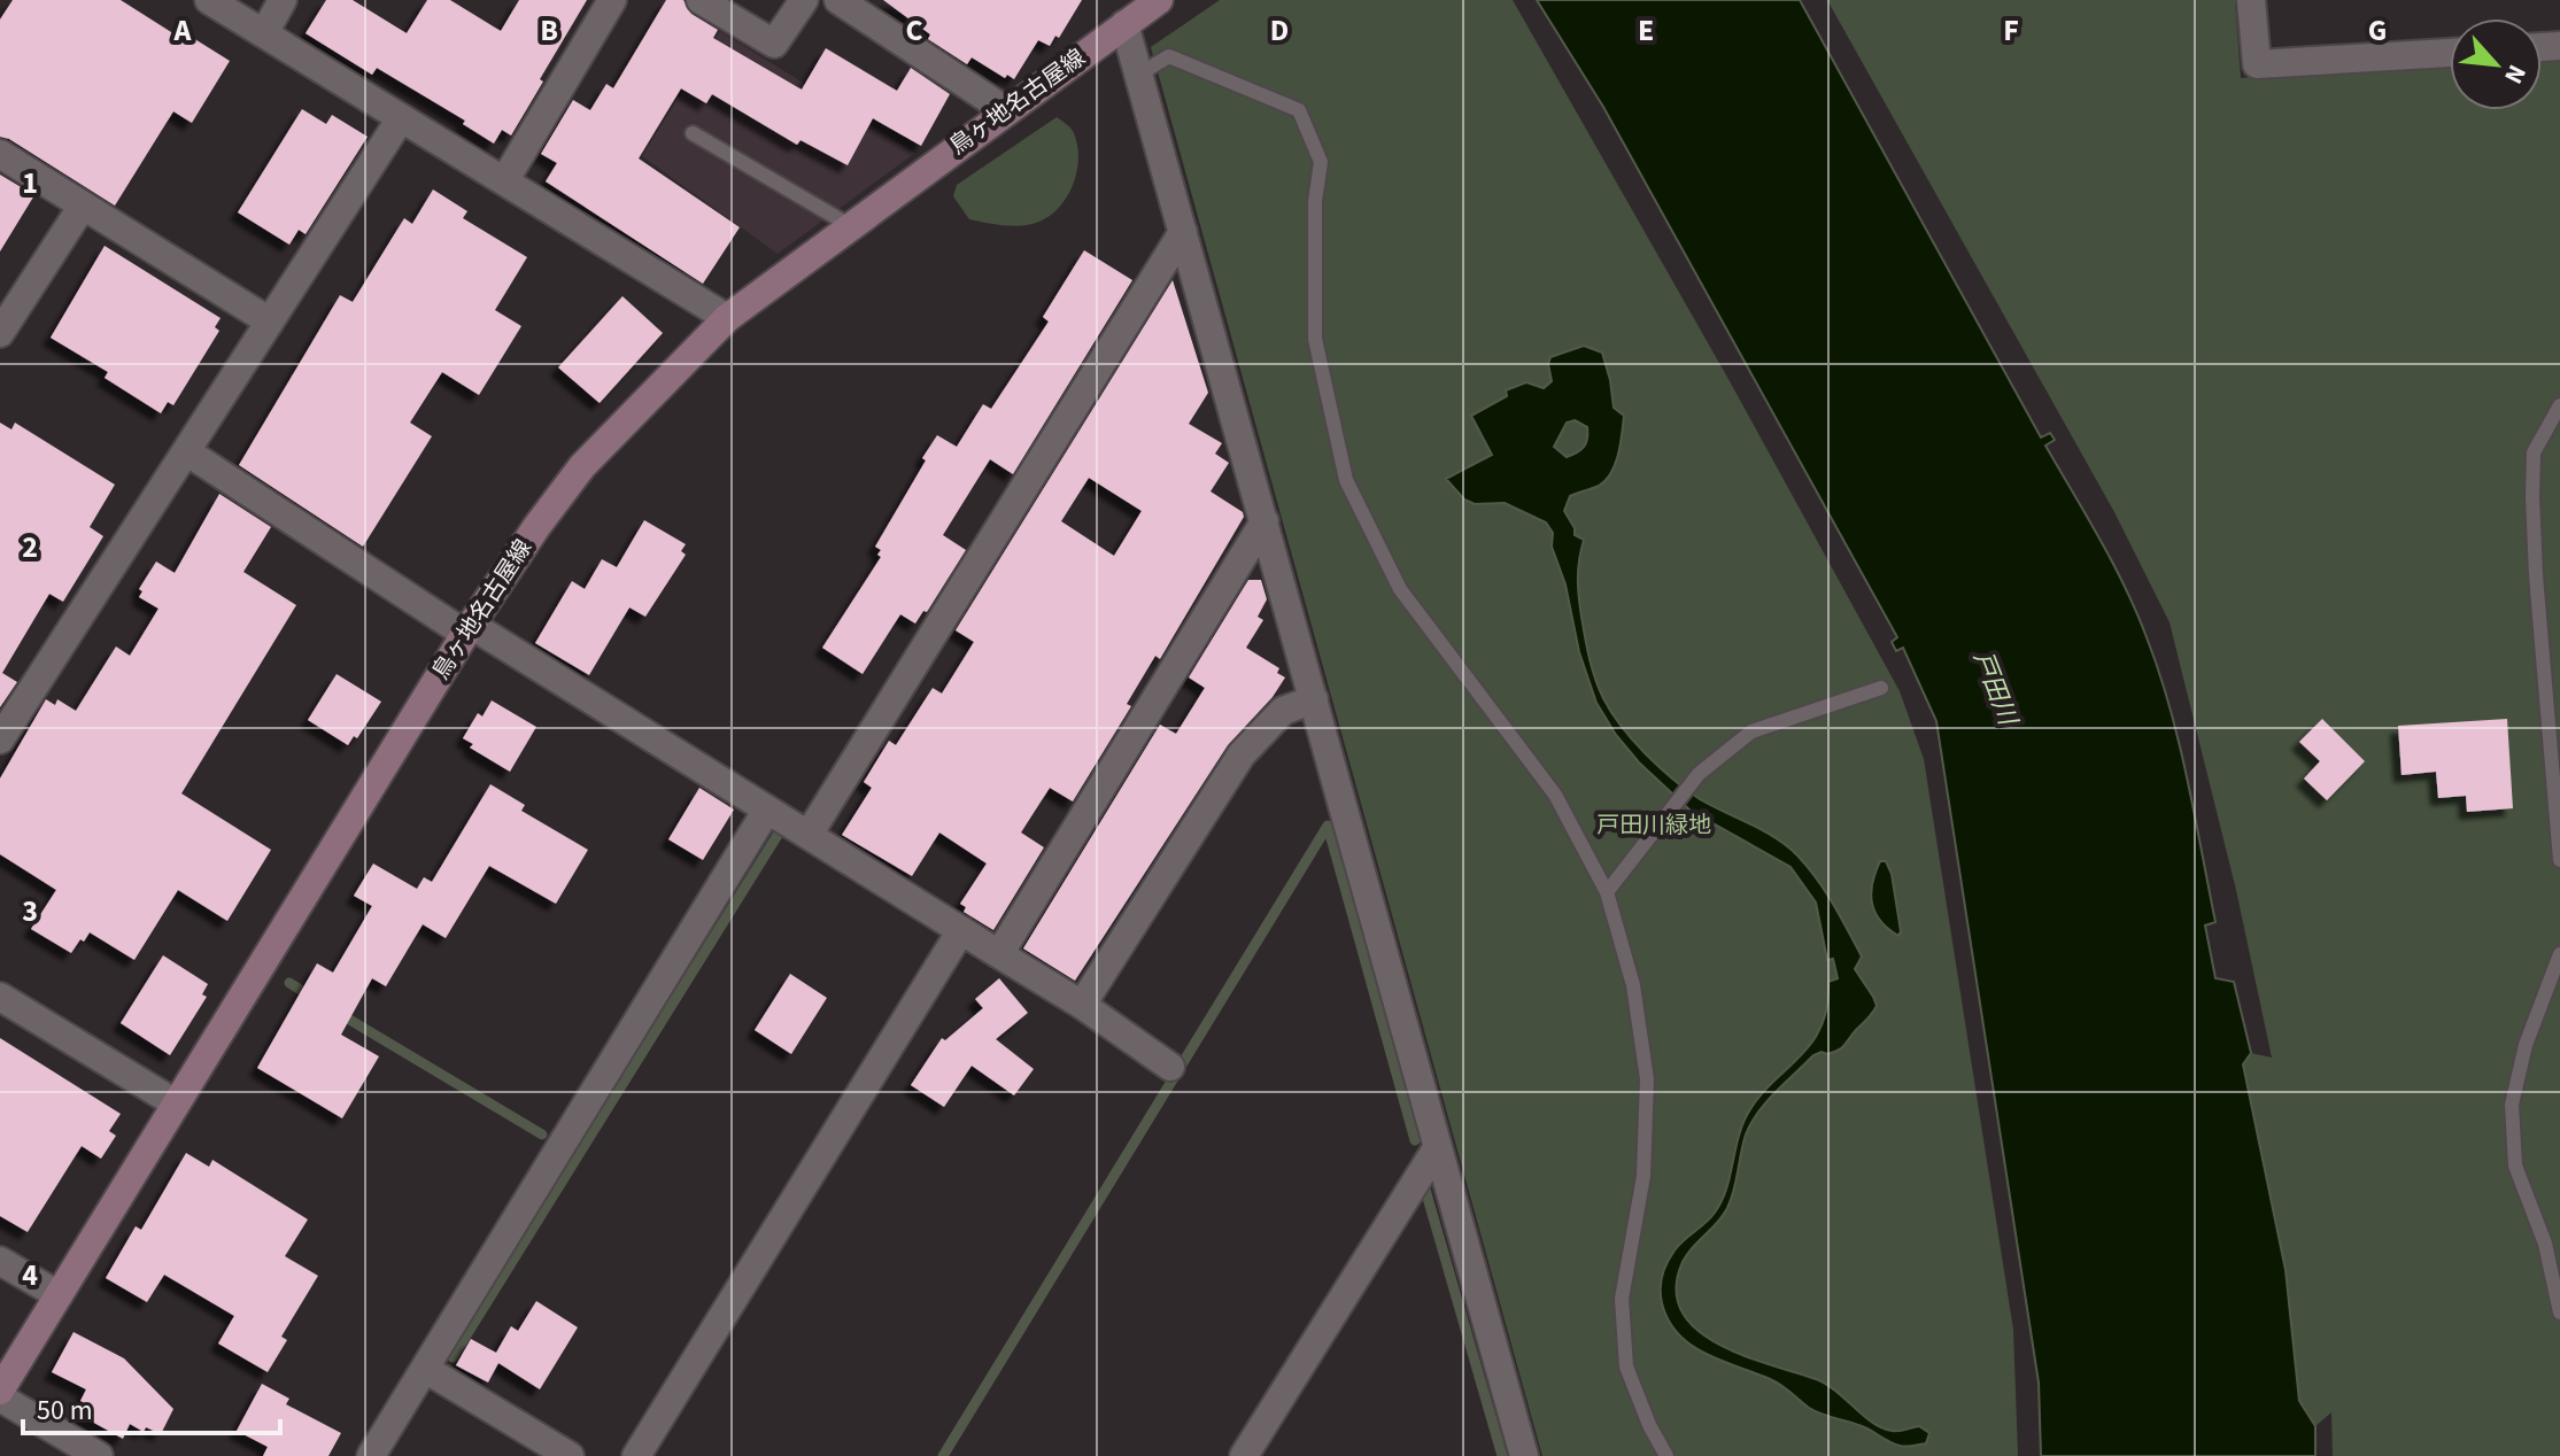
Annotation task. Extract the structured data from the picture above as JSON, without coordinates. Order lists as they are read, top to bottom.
{
  "streets": {
    "main road": ["鳥ヶ地名古屋線"]
  },
  "water": ["戸田川"],
  "parks": ["戸田川緑地"],
  "scale_bar": "50 m",
  "north": "bottom right",
  "grid": {
    "columns": [
      "A",
      "B",
      "C",
      "D",
      "E",
      "F",
      "G"
    ],
    "rows": [
      "1",
      "2",
      "3",
      "4"
    ]
  }
}
